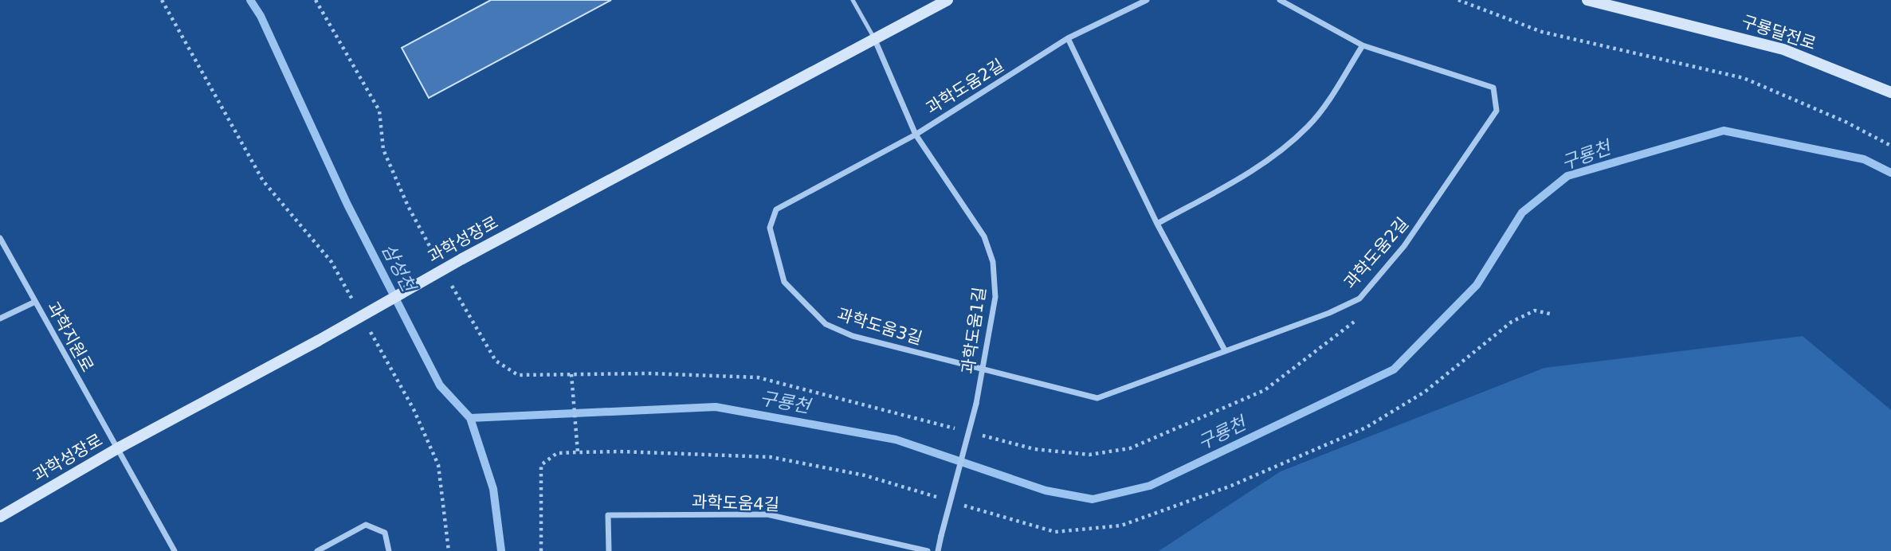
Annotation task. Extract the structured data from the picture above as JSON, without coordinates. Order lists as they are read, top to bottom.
{
  "streets": {
    "street": [
      "구룡달전로",
      "과학도움2길",
      "과학성장로",
      "과학도움3길",
      "과학도움1길",
      "과학지원로",
      "과학도움4길"
    ]
  },
  "crossings": [
    ["과학도움2길", "과학도움3길"],
    ["과학도움2길", "과학도움1길"],
    ["과학성장로", "과학도움1길"],
    ["과학성장로", "과학지원로"],
    ["과학도움3길", "과학도움1길"]
  ],
  "water": ["구룡천", "삼성천"]
}
